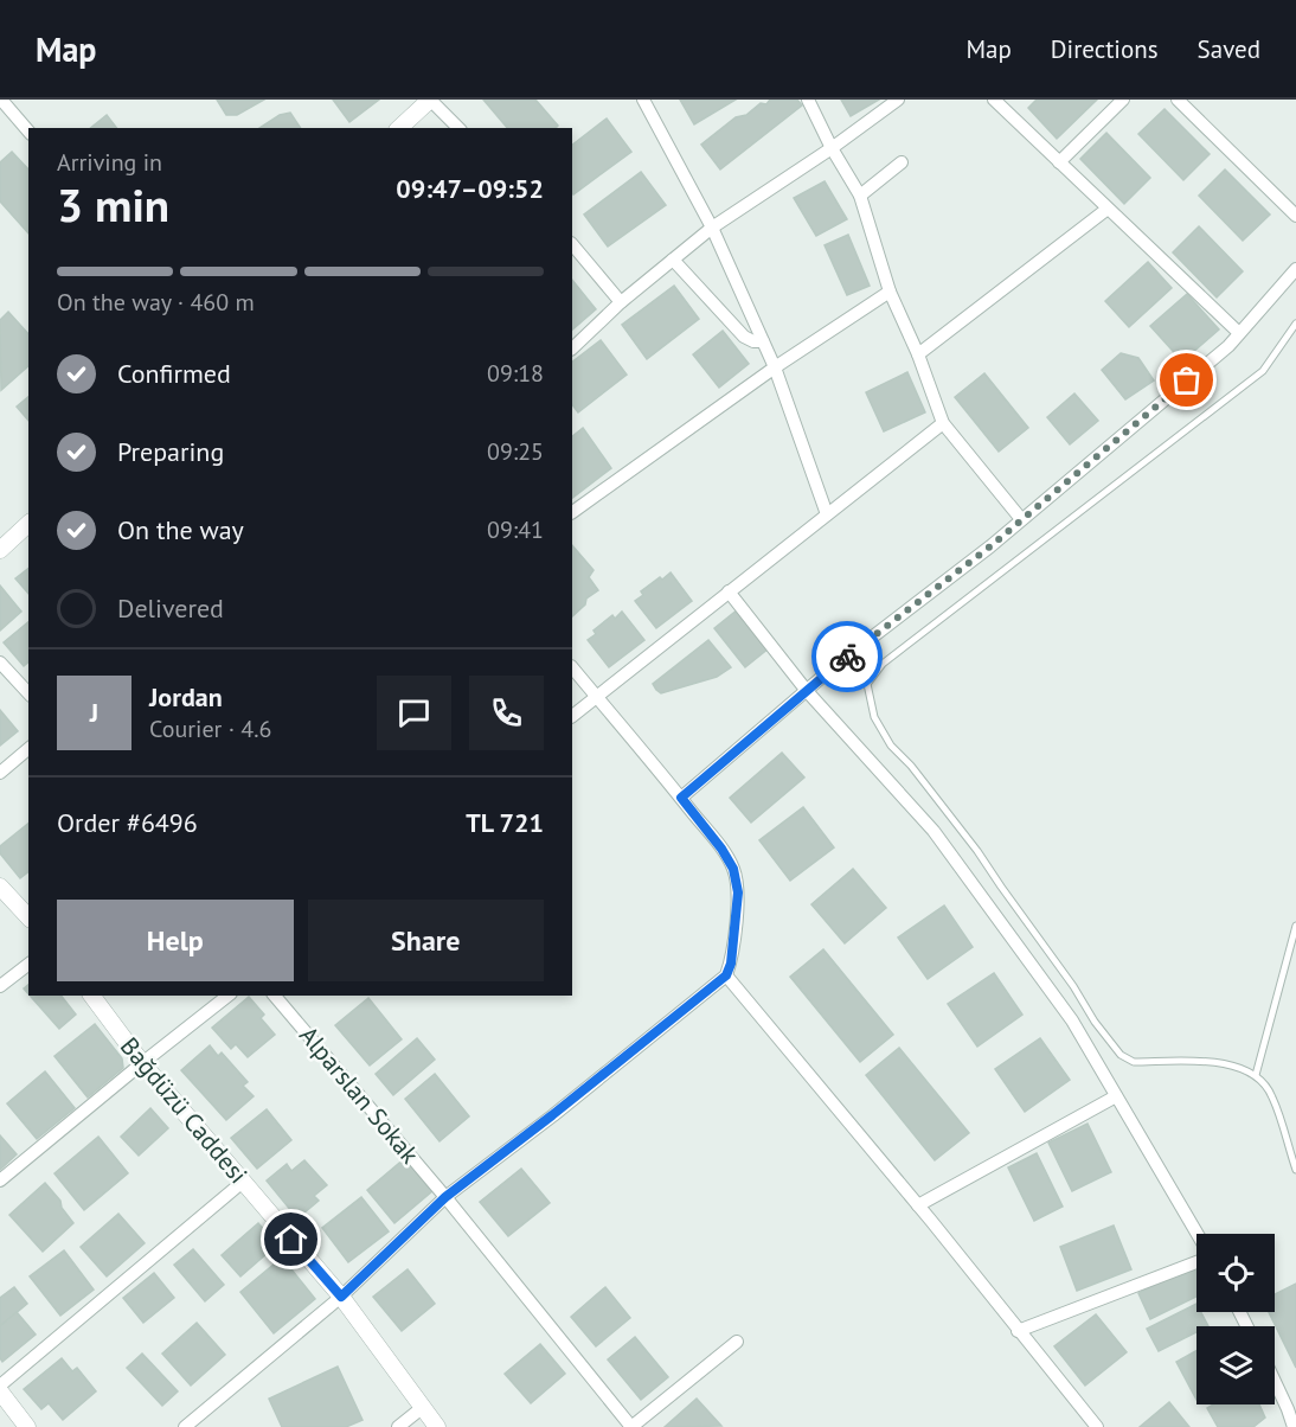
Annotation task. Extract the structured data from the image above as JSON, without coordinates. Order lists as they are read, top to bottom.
{
  "streets": {
    "street": ["Alparslan Sokak", "Bağdüzü Caddesi"]
  },
  "page": {
    "header": "Map",
    "nav": ["Map", "Directions", "Saved"],
    "heading": ["3 min", "Arriving in", "09:47–09:52"],
    "panel": [
      "Jordan",
      "Courier · 4.6",
      "Order #6496",
      "TL 721"
    ],
    "bar": "On the way · 460 m",
    "list": [
      ["Confirmed", "09:18"],
      ["Preparing", "09:25"],
      ["On the way", "09:41"],
      "Delivered"
    ],
    "round": "J",
    "buttons": ["Help", "Share"]
  }
}
